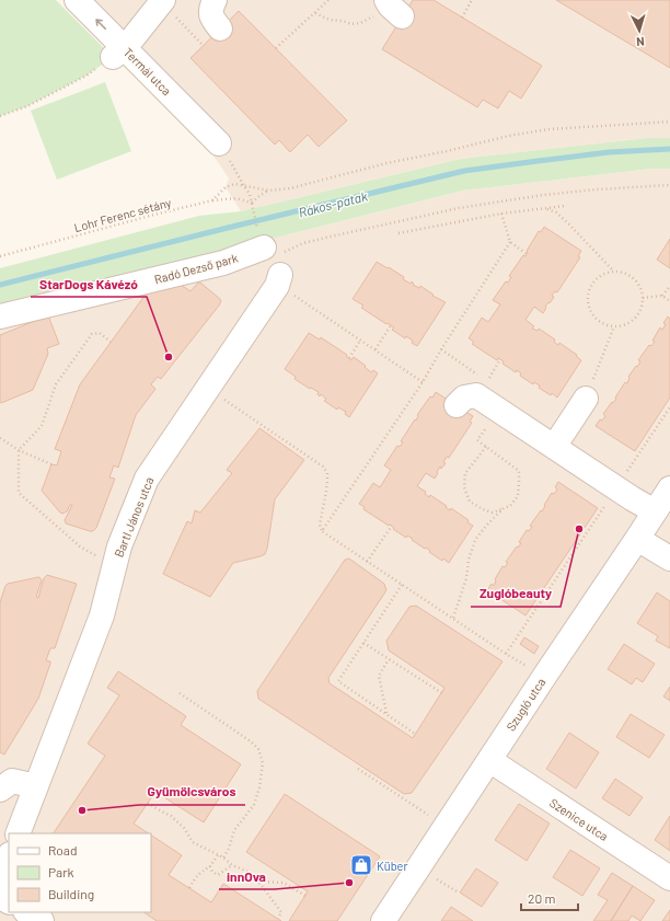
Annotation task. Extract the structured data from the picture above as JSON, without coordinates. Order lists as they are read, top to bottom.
{
  "streets": {
    "street": [
      "Termál utca",
      "Radó Dezső park",
      "Bartl János utca",
      "Szugló utca",
      "Szenice utca"
    ],
    "path": ["Lohr Ferenc sétány"]
  },
  "crossings": [
    ["Radó Dezső park", "Bartl János utca"],
    ["Szugló utca", "Szenice utca"]
  ],
  "water": ["Rákos-patak"],
  "places": {
    "other": [
      "StarDogs Kávézó",
      "Zuglóbeauty",
      "Gyümölcsváros",
      "innOva"
    ],
    "shop": ["Küber"]
  },
  "legend": ["Road", "Park", "Building"],
  "scale_bar": "20 m",
  "north": "bottom"
}
